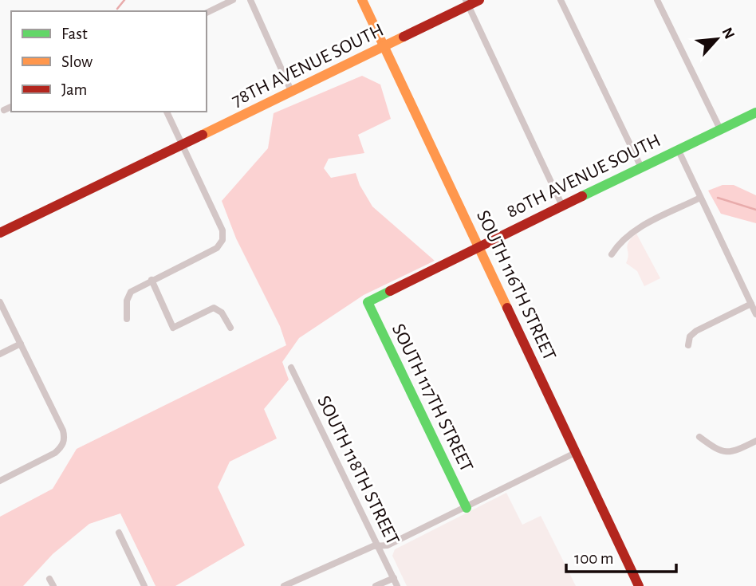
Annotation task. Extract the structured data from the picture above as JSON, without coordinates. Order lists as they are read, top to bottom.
{
  "streets": {
    "street": [
      "78TH AVENUE SOUTH",
      "80TH AVENUE SOUTH",
      "SOUTH 116TH STREET",
      "SOUTH 117TH STREET",
      "SOUTH 118TH STREET"
    ]
  },
  "crossings": [
    ["78TH AVENUE SOUTH", "SOUTH 116TH STREET"],
    ["80TH AVENUE SOUTH", "SOUTH 116TH STREET"],
    ["80TH AVENUE SOUTH", "SOUTH 117TH STREET"]
  ],
  "legend": ["Fast", "Slow", "Jam"],
  "scale_bar": "100 m",
  "north": "top right"
}
